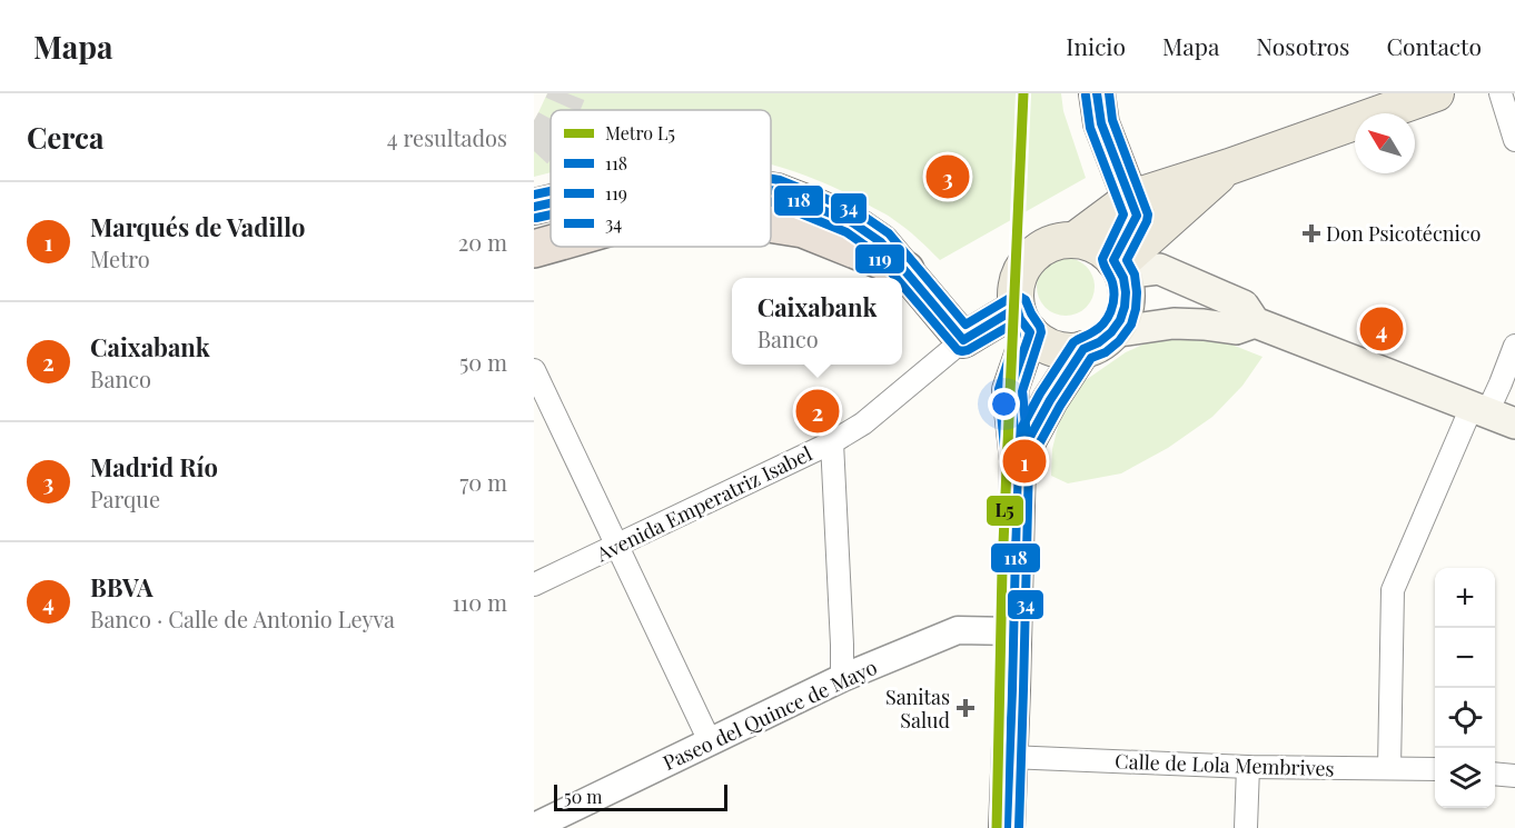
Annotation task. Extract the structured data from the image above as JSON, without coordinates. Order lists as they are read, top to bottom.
{
  "streets": {
    "street": ["Avenida Emperatriz Isabel", "Paseo del Quince de Mayo", "Calle de Lola Membrives"]
  },
  "places": {
    "health": ["Don Psicotécnico", "Sanitas Salud"]
  },
  "lines": [
    "metro line L5",
    "transit line 118",
    "transit line 119",
    "transit line 34"
  ],
  "legend": [
    "Metro L5",
    "118",
    "119",
    "34"
  ],
  "scale_bar": "50 m",
  "north": "top left",
  "page": {
    "header": "Mapa",
    "nav": [
      "Inicio",
      "Mapa",
      "Nosotros",
      "Contacto"
    ],
    "heading": ["Cerca", "4 resultados"],
    "pins": [
      "3",
      "4",
      "2",
      "1"
    ],
    "list": [
      {
        "mark": "1",
        "name": "Marqués de Vadillo",
        "note": "Metro",
        "value": "20 m"
      },
      {
        "mark": "2",
        "name": "Caixabank",
        "note": "Banco",
        "value": "50 m"
      },
      {
        "mark": "3",
        "name": "Madrid Río",
        "note": "Parque",
        "value": "70 m"
      },
      {
        "mark": "4",
        "name": "BBVA",
        "note": "Banco · Calle de Antonio Leyva",
        "value": "110 m"
      }
    ],
    "popup": ["Caixabank", "Banco"],
    "map_buttons": ["+", "−"],
    "scale": "50 m"
  }
}
